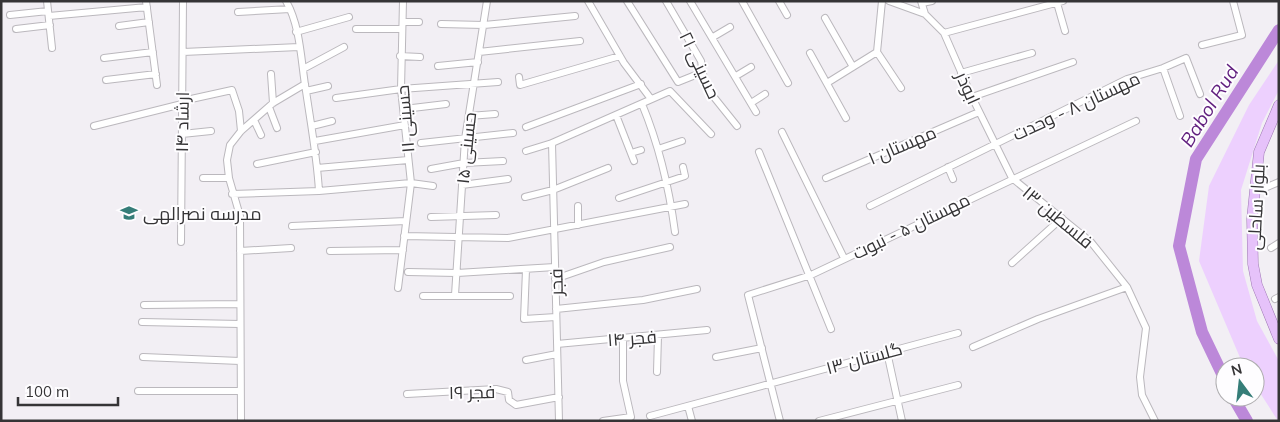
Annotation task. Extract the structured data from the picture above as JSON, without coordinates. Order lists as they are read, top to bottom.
{
  "streets": {
    "main road": ["بلوار ساحلی"],
    "street": [
      "حسینی ۲۱",
      "ابوذر",
      "مهستان ۸ - وحدت",
      "حسینی ۱۱",
      "ارشاد ۱۴",
      "مهستان ۱",
      "حسینی ۱۵",
      "فلسطین ۱۳",
      "مهستان ۵ - نبوت",
      "فجر",
      "فجر ۱۴",
      "گلستان ۱۳",
      "فجر ۱۹"
    ]
  },
  "crossings": [
    ["ابوذر", "مهستان ۸ - وحدت"],
    ["ابوذر", "مهستان ۱"],
    ["ابوذر", "فلسطین ۱۳"],
    ["ابوذر", "مهستان ۵ - نبوت"],
    ["فلسطین ۱۳", "مهستان ۵ - نبوت"],
    ["فجر", "فجر ۱۴"],
    ["فجر", "فجر ۱۹"]
  ],
  "water": ["Babol Rud"],
  "places": {
    "school or university": ["مدرسه نصرالهی"]
  },
  "scale_bar": "100 m",
  "north": "top"
}
